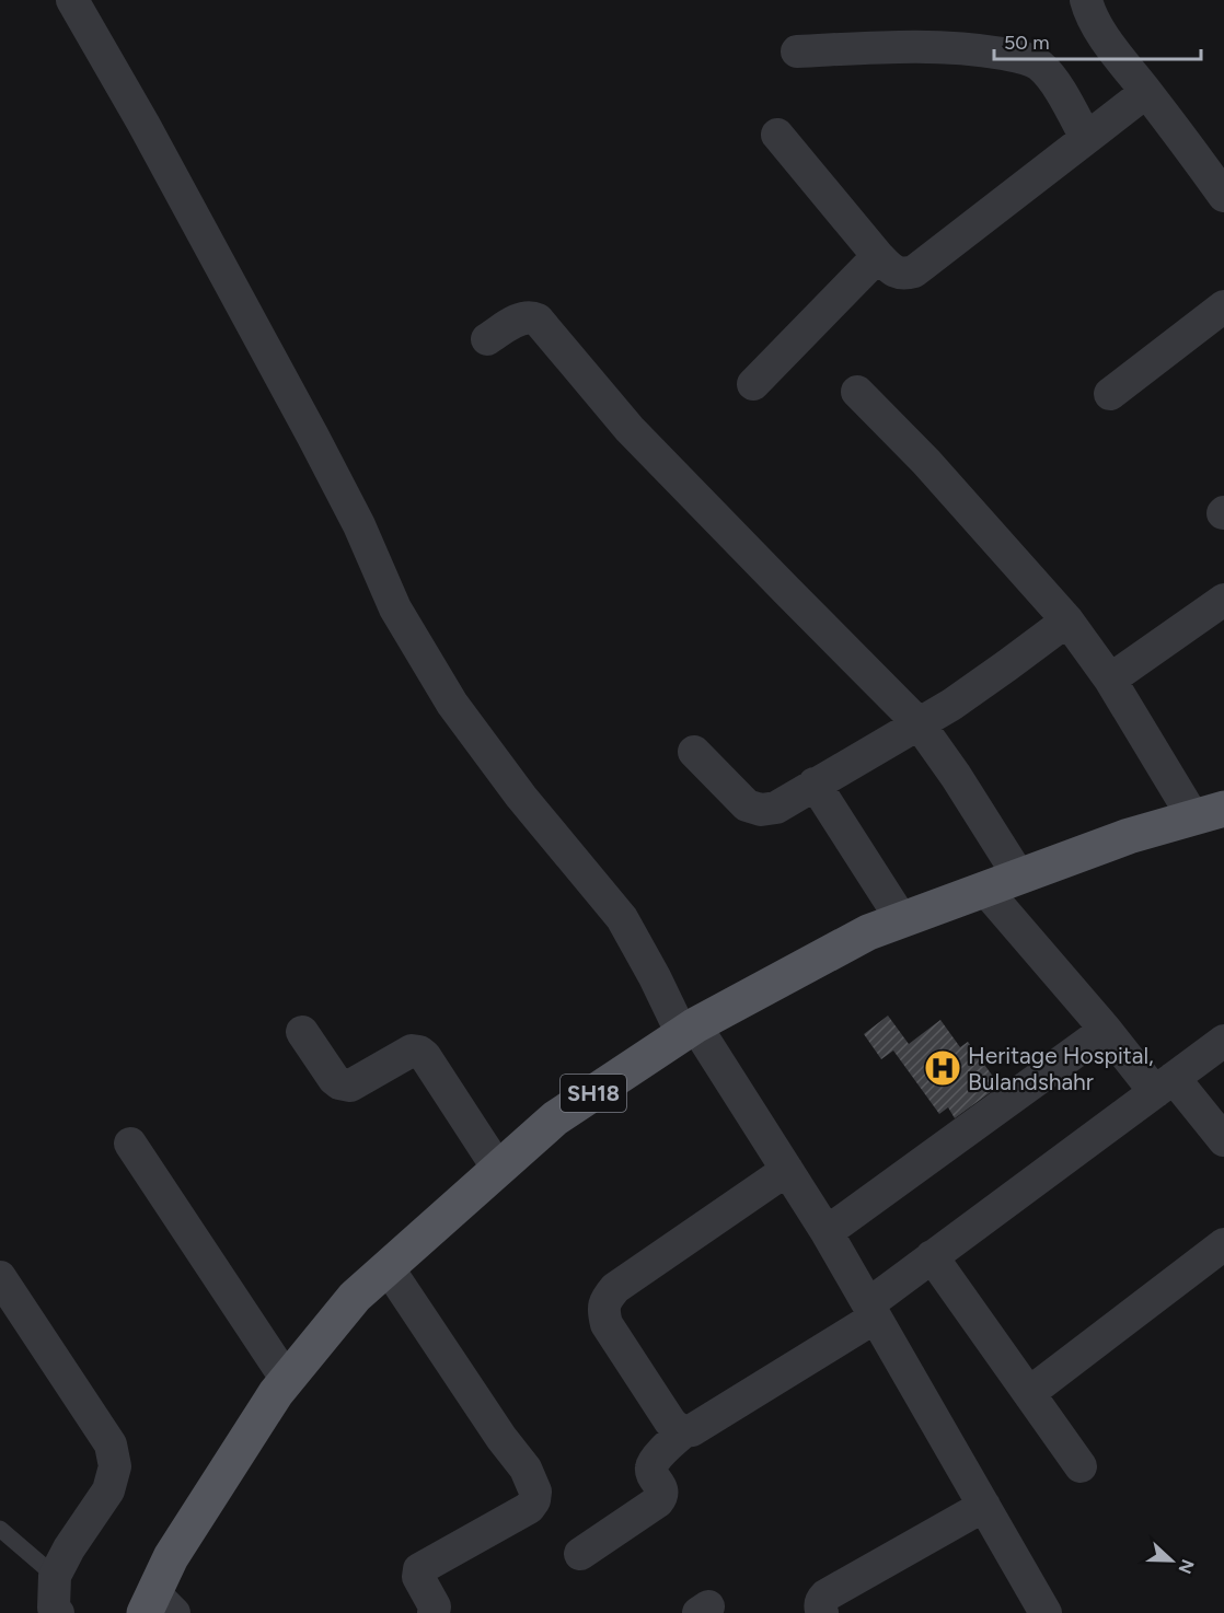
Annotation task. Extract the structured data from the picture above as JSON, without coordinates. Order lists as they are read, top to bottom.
{
  "streets": {
    "main road": ["SH18"]
  },
  "places": {
    "hospital": ["Heritage Hospital, Bulandshahr"]
  },
  "scale_bar": "50 m",
  "north": "right"
}
